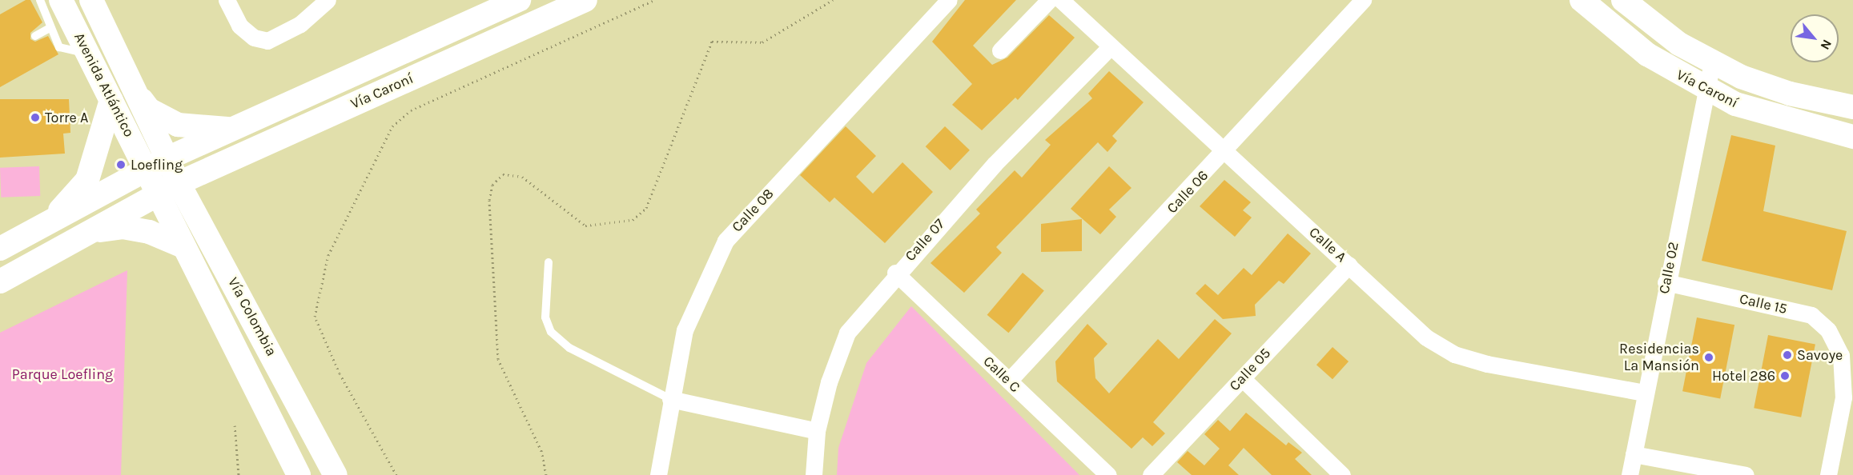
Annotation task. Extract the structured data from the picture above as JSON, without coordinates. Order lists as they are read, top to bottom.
{
  "streets": {
    "main road": ["Avenida Atlántico", "Vía Caroní", "Vía Colombia"],
    "street": [
      "Calle 06",
      "Calle 08",
      "Calle 07",
      "Calle A",
      "Calle 02",
      "Calle 15",
      "Calle 05",
      "Calle C"
    ]
  },
  "crossings": [
    ["Avenida Atlántico", "Vía Caroní"],
    ["Avenida Atlántico", "Vía Colombia"],
    ["Vía Caroní", "Calle 02"],
    ["Vía Caroní", "Vía Colombia"],
    ["Calle 06", "Calle A"],
    ["Calle 06", "Calle C"],
    ["Calle 07", "Calle A"],
    ["Calle 07", "Calle C"],
    ["Calle A", "Calle 02"],
    ["Calle A", "Calle 05"],
    ["Calle 02", "Calle 15"]
  ],
  "parks": ["Parque Loefling"],
  "places": [
    "Torre A",
    "Loefling",
    "Savoye",
    "Residencias La Mansión",
    "Hotel 286"
  ],
  "north": "bottom right"
}
